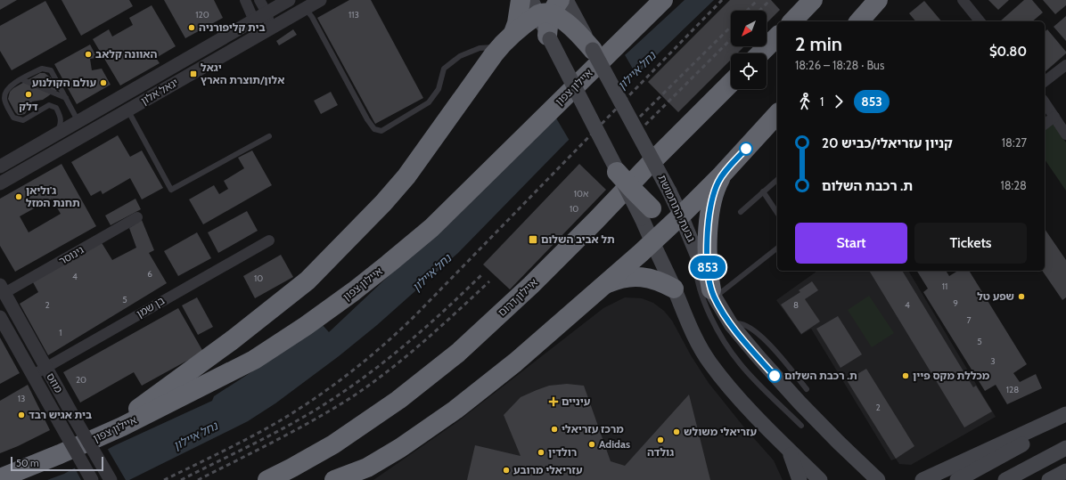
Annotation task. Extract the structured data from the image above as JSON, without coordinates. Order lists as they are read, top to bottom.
{
  "streets": {
    "highway": ["איילון צפון", "איילון דרום"],
    "main road": ["גבעת התחמושת"],
    "street": [
      "יגאל אלון",
      "גינוסר",
      "בן שמן",
      "מוזס"
    ]
  },
  "crossings": [
    ["גינוסר", "מוזס"],
    ["בן שמן", "מוזס"]
  ],
  "water": ["נחל איילון"],
  "places": {
    "other": [
      "בית קליפורניה",
      "האוונה קלאב",
      "עולם הקולנוע",
      "דלק",
      "ג'וליאן תחנת המזל",
      "שפע טל",
      "ת. רכבת השלום",
      "מכללת מקס פיין",
      "בית אגיש רבד",
      "מרכז עזריאלי",
      "עזריאלי משולש",
      "גולדה",
      "Adidas",
      "רולדין",
      "עזריאלי מרובע"
    ],
    "transit": ["יגאל אלון/תוצרת הארץ", "תל אביב השלום"],
    "health": ["עיניים"]
  },
  "lines": ["bus line 853"],
  "house_numbers": [
    "120",
    "113",
    "10א",
    "10",
    "6",
    "4",
    "10",
    "11",
    "5",
    "9",
    "2",
    "8",
    "4",
    "7",
    "1",
    "5",
    "3",
    "20",
    "128",
    "13",
    "2"
  ],
  "scale_bar": "50 m",
  "north": "bottom left",
  "page": {
    "on_map": "853",
    "heading": ["2 min", "18:26 – 18:28 · Bus", "$0.80"],
    "legs": ["1", "853"],
    "list": [
      {
        "name": "קניון עזריאלי/כביש 20",
        "value": "18:27"
      },
      {
        "name": "ת. רכבת השלום",
        "value": "18:28"
      }
    ],
    "buttons": ["Start", "Tickets"],
    "scale": "50 m"
  }
}
